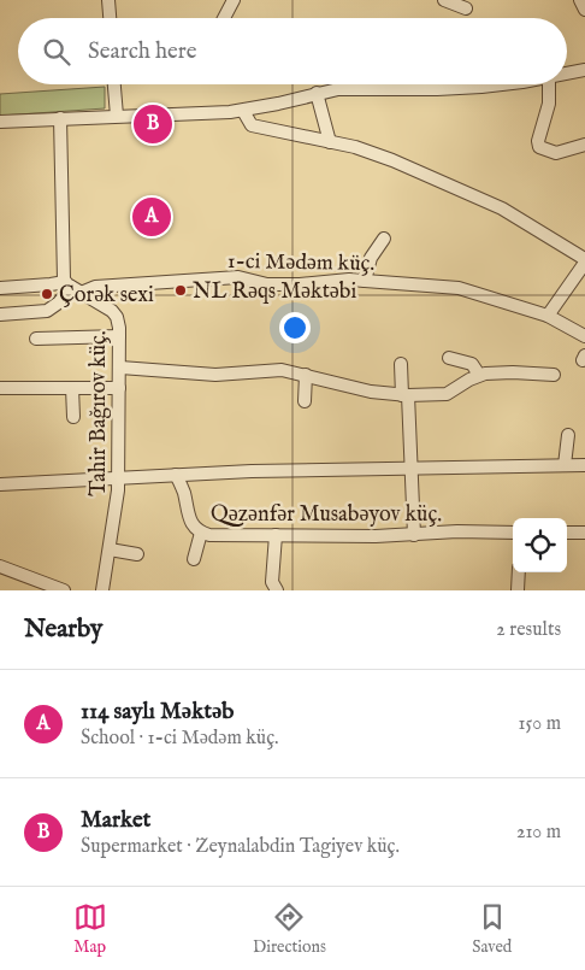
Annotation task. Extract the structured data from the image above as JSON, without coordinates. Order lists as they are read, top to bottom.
{
  "streets": {
    "street": ["1-ci Mədəm küç.", "Tahir Bağırov küç.", "Qəzənfər Musabəyov küç."]
  },
  "crossings": [
    ["1-ci Mədəm küç.", "Tahir Bağırov küç."]
  ],
  "places": ["NL Rəqs Məktəbi", "Çorək sexi"],
  "page": {
    "search": "Search here",
    "pins": ["B", "A"],
    "heading": ["Nearby", "2 results"],
    "list": [
      {
        "mark": "A",
        "name": "114 saylı Məktəb",
        "note": "School · 1-ci Mədəm küç.",
        "value": "150 m"
      },
      {
        "mark": "B",
        "name": "Market",
        "note": "Supermarket · Zeynalabdin Tagiyev küç.",
        "value": "210 m"
      }
    ],
    "nav": ["Map", "Directions", "Saved"]
  }
}
